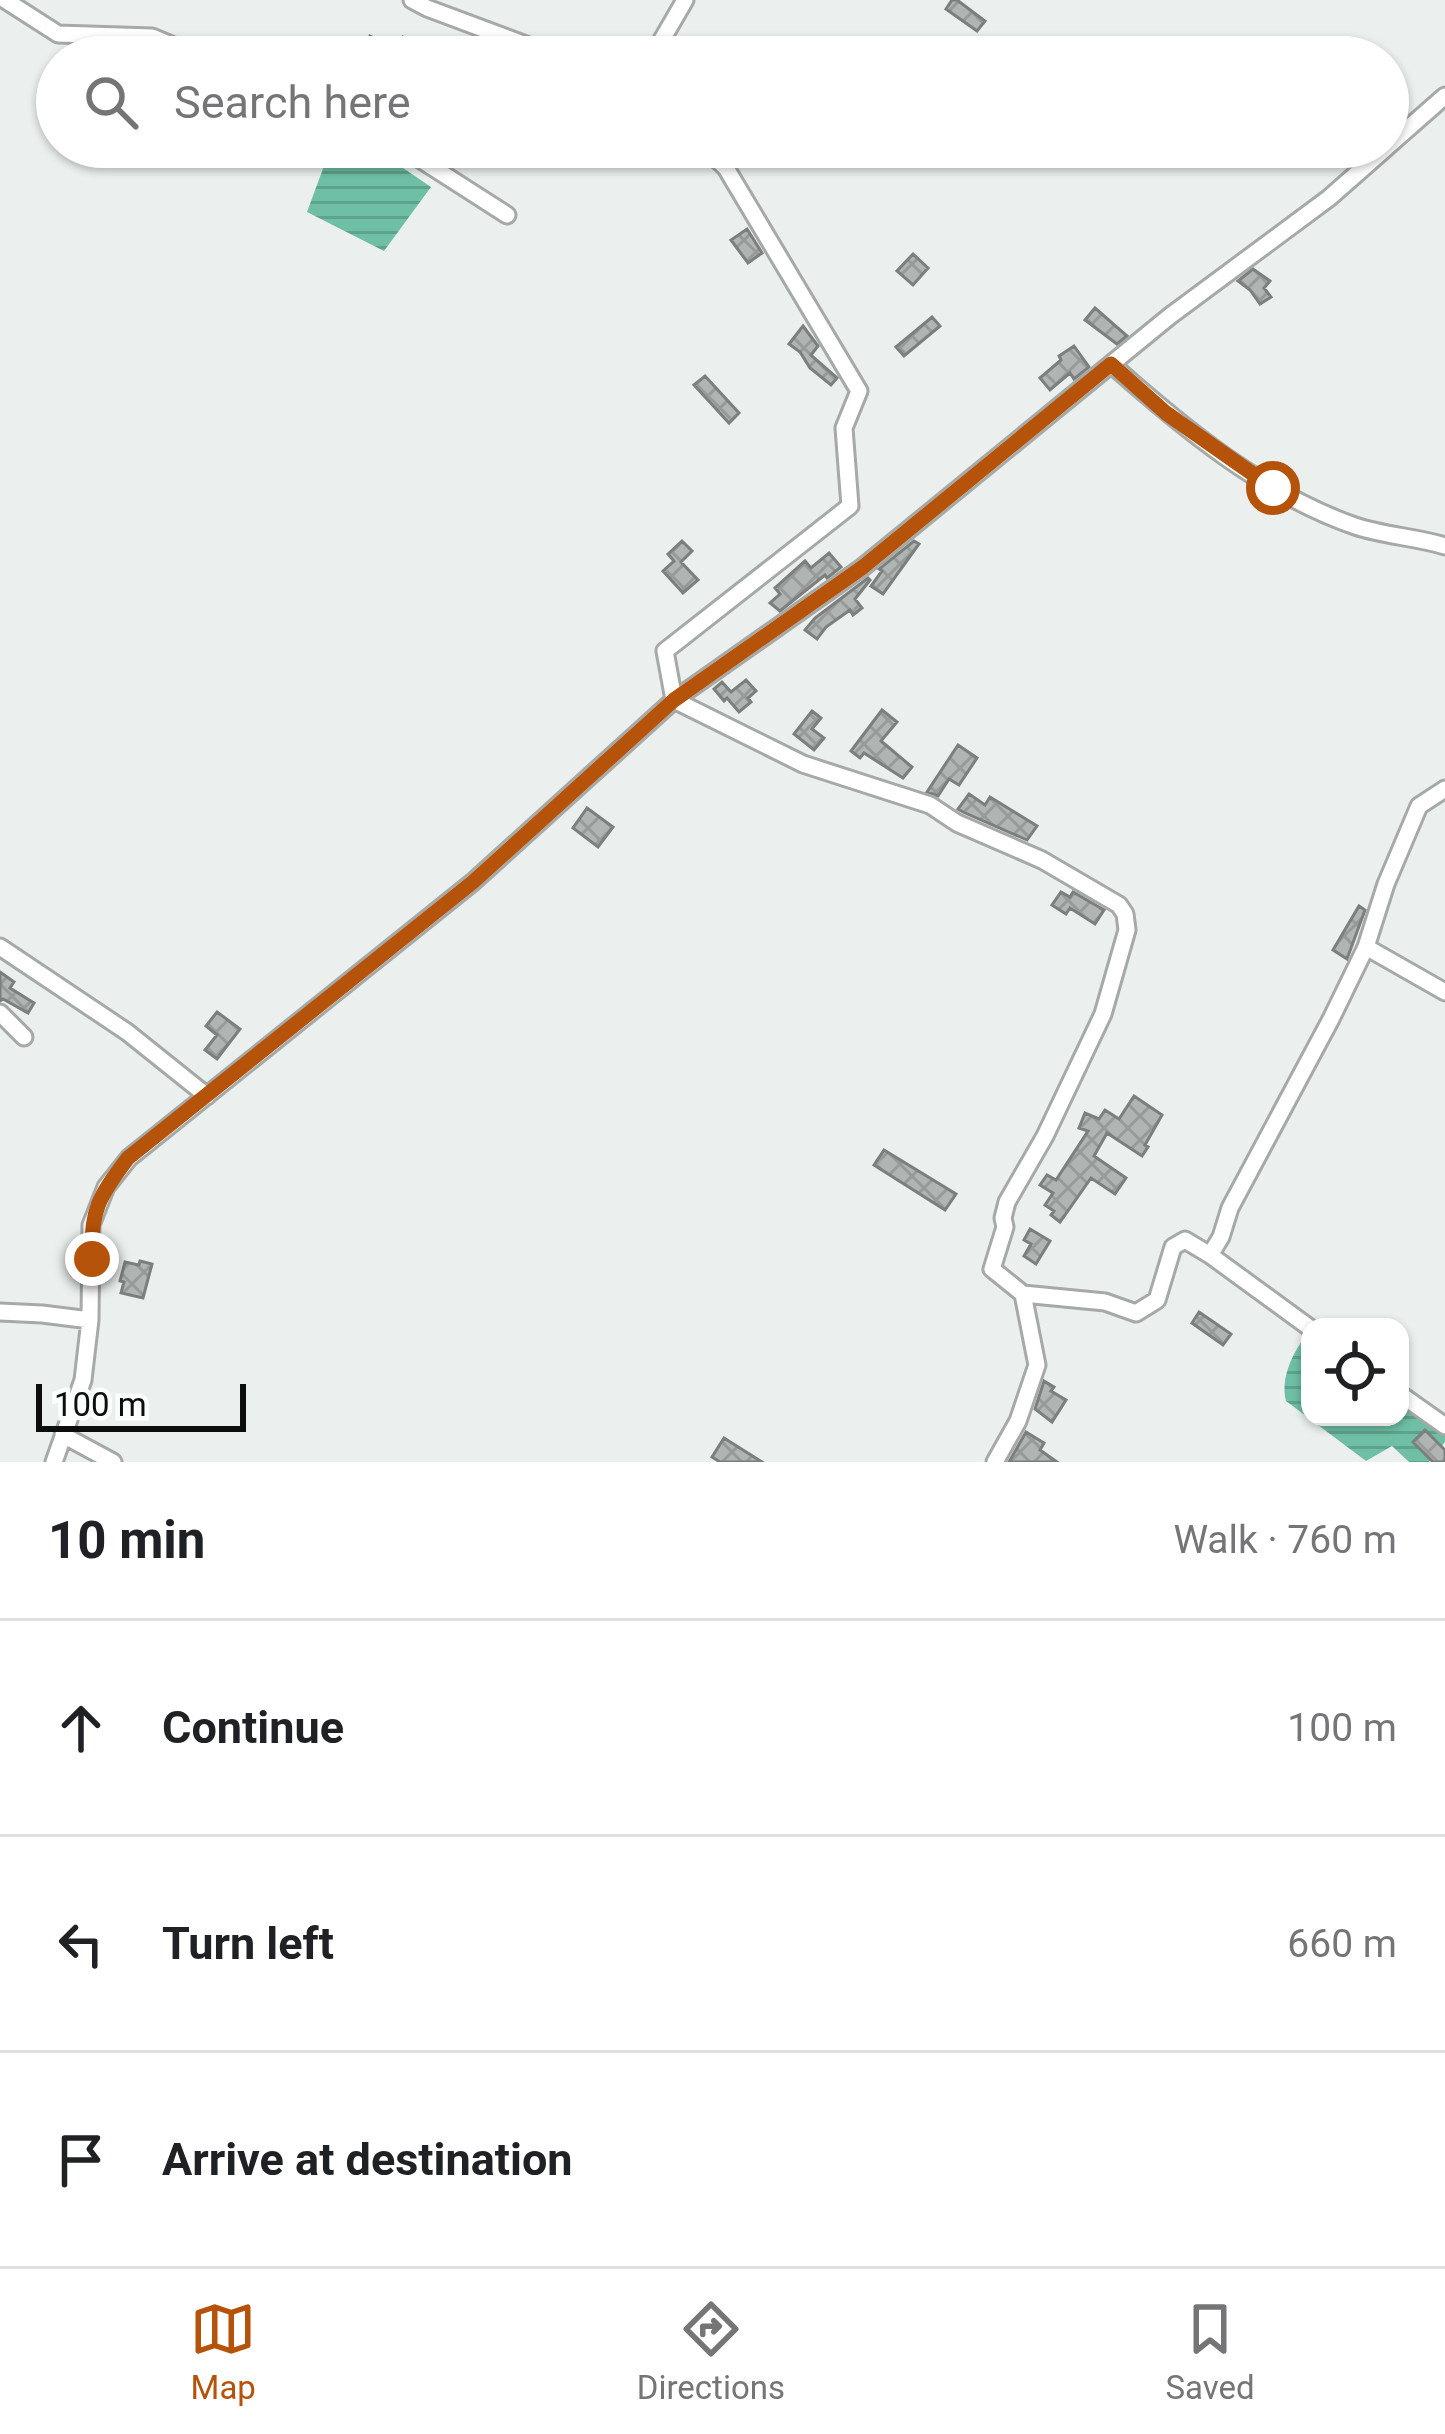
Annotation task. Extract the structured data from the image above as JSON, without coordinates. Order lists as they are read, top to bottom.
{
  "scale_bar": "100 m",
  "page": {
    "search": "Search here",
    "scale": "100 m",
    "heading": ["10 min", "Walk · 760 m"],
    "list": [
      ["Continue", "100 m"],
      ["Turn left", "660 m"],
      "Arrive at destination"
    ],
    "nav": ["Map", "Directions", "Saved"]
  }
}
